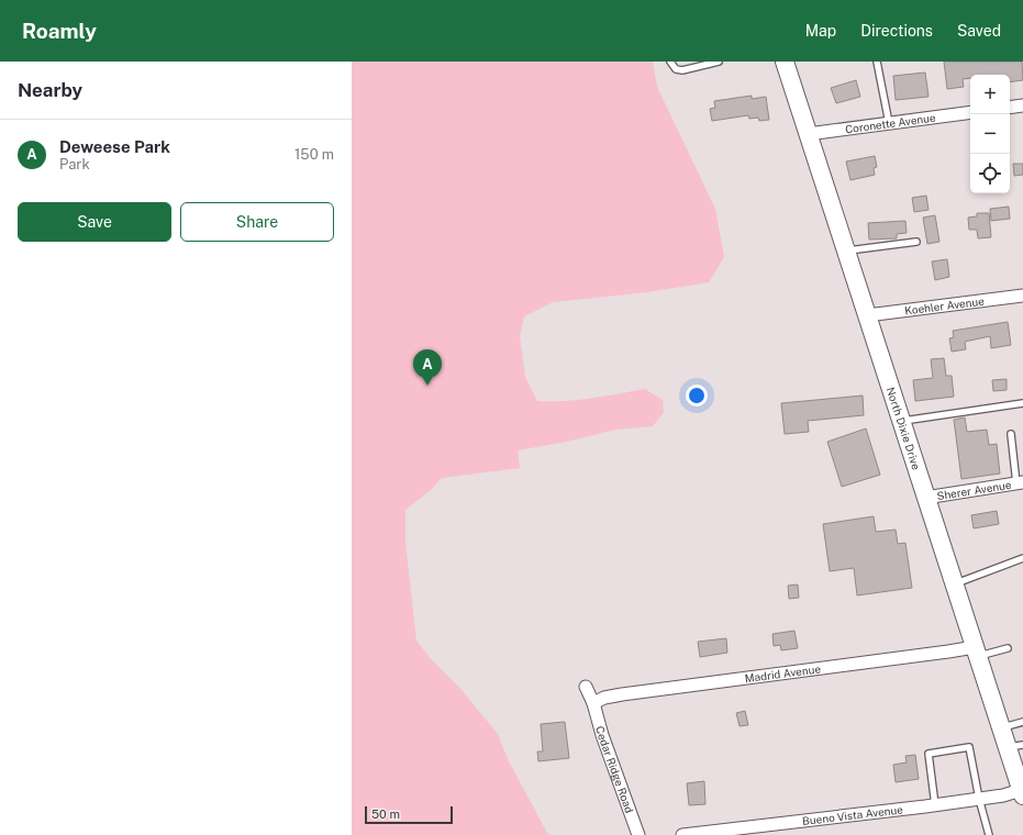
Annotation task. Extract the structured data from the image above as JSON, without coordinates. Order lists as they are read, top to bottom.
{
  "streets": {
    "main road": ["North Dixie Drive"],
    "street": [
      "Coronette Avenue",
      "Koehler Avenue",
      "Sherer Avenue",
      "Madrid Avenue",
      "Cedar Ridge Road",
      "Bueno Vista Avenue"
    ]
  },
  "crossings": [
    ["Coronette Avenue", "North Dixie Drive"],
    ["Koehler Avenue", "North Dixie Drive"],
    ["North Dixie Drive", "Sherer Avenue"],
    ["North Dixie Drive", "Madrid Avenue"],
    ["North Dixie Drive", "Bueno Vista Avenue"],
    ["Madrid Avenue", "Cedar Ridge Road"]
  ],
  "scale_bar": "50 m",
  "page": {
    "header": "Roamly",
    "nav": ["Map", "Directions", "Saved"],
    "heading": "Nearby",
    "map_buttons": ["+", "−"],
    "list": [
      {
        "mark": "A",
        "name": "Deweese Park",
        "note": "Park",
        "value": "150 m"
      }
    ],
    "buttons": ["Save", "Share"],
    "pins": "A",
    "scale": "50 m"
  }
}
